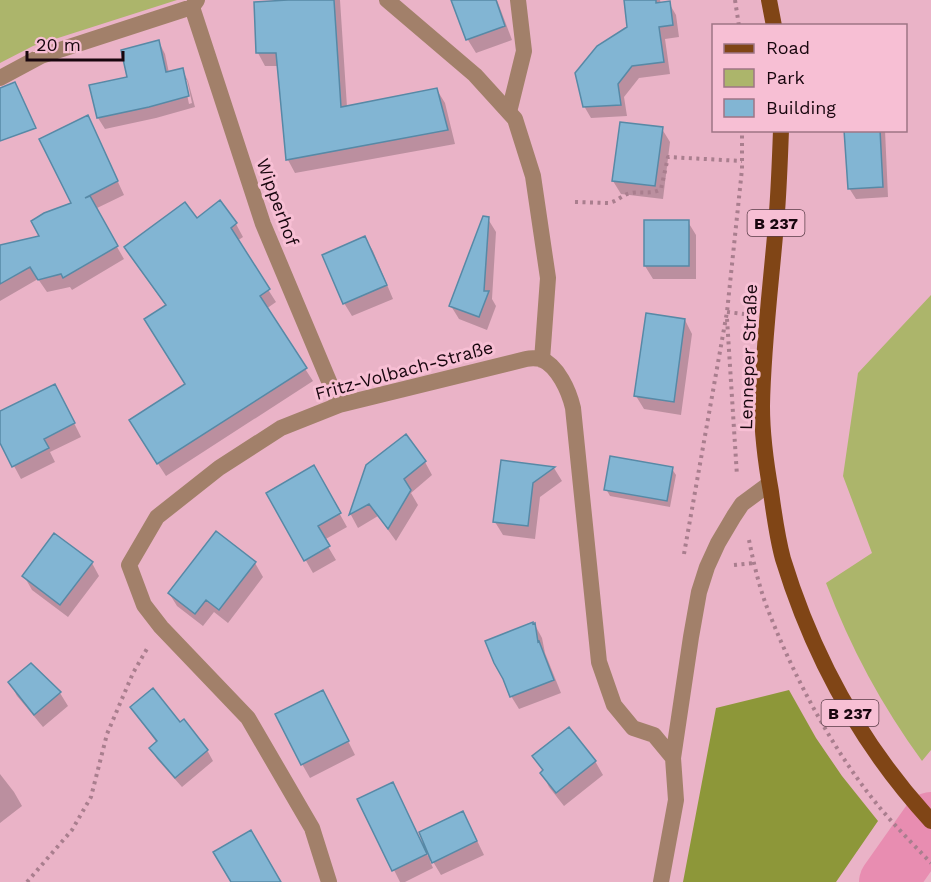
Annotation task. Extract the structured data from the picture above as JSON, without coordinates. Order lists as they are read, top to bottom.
{
  "streets": {
    "main road": ["B 237", "Lenneper Straße"],
    "street": ["Wipperhof", "Fritz-Volbach-Straße"]
  },
  "crossings": [
    ["Wipperhof", "Fritz-Volbach-Straße"],
    ["B 237", "Lenneper Straße"]
  ],
  "legend": ["Road", "Park", "Building"],
  "scale_bar": "20 m"
}
